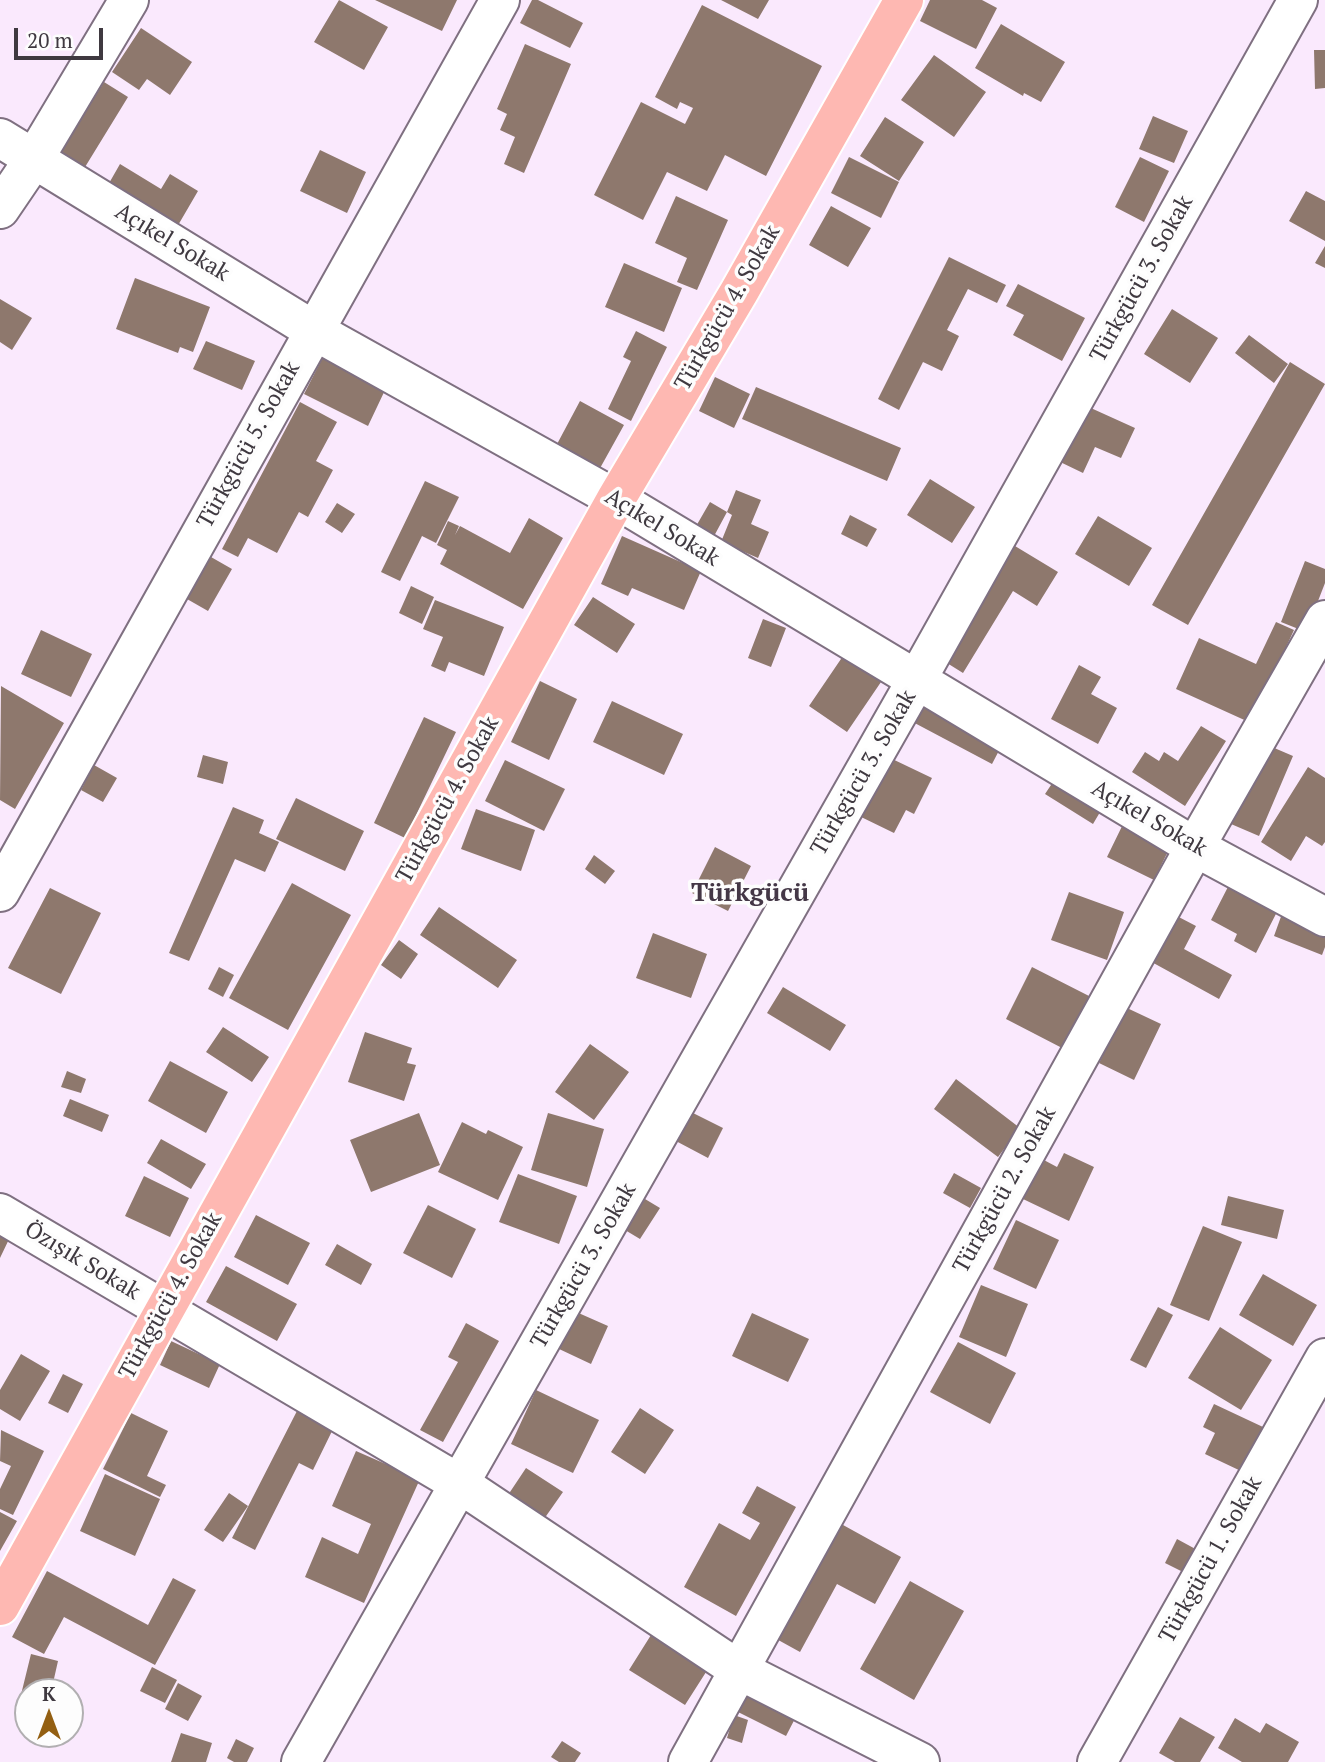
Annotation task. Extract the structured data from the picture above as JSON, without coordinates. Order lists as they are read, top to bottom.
{
  "streets": {
    "main road": ["Türkgücü 4. Sokak"],
    "street": [
      "Açıkel Sokak",
      "Türkgücü 3. Sokak",
      "Türkgücü 5. Sokak",
      "Türkgücü 2. Sokak",
      "Özışık Sokak",
      "Türkgücü 1. Sokak"
    ]
  },
  "crossings": [
    ["Açıkel Sokak", "Türkgücü 3. Sokak"],
    ["Açıkel Sokak", "Türkgücü 4. Sokak"],
    ["Açıkel Sokak", "Türkgücü 5. Sokak"],
    ["Açıkel Sokak", "Türkgücü 2. Sokak"],
    ["Türkgücü 3. Sokak", "Özışık Sokak"],
    ["Türkgücü 4. Sokak", "Özışık Sokak"],
    ["Türkgücü 2. Sokak", "Özışık Sokak"]
  ],
  "districts": ["Türkgücü"],
  "scale_bar": "20 m",
  "north": "top"
}
